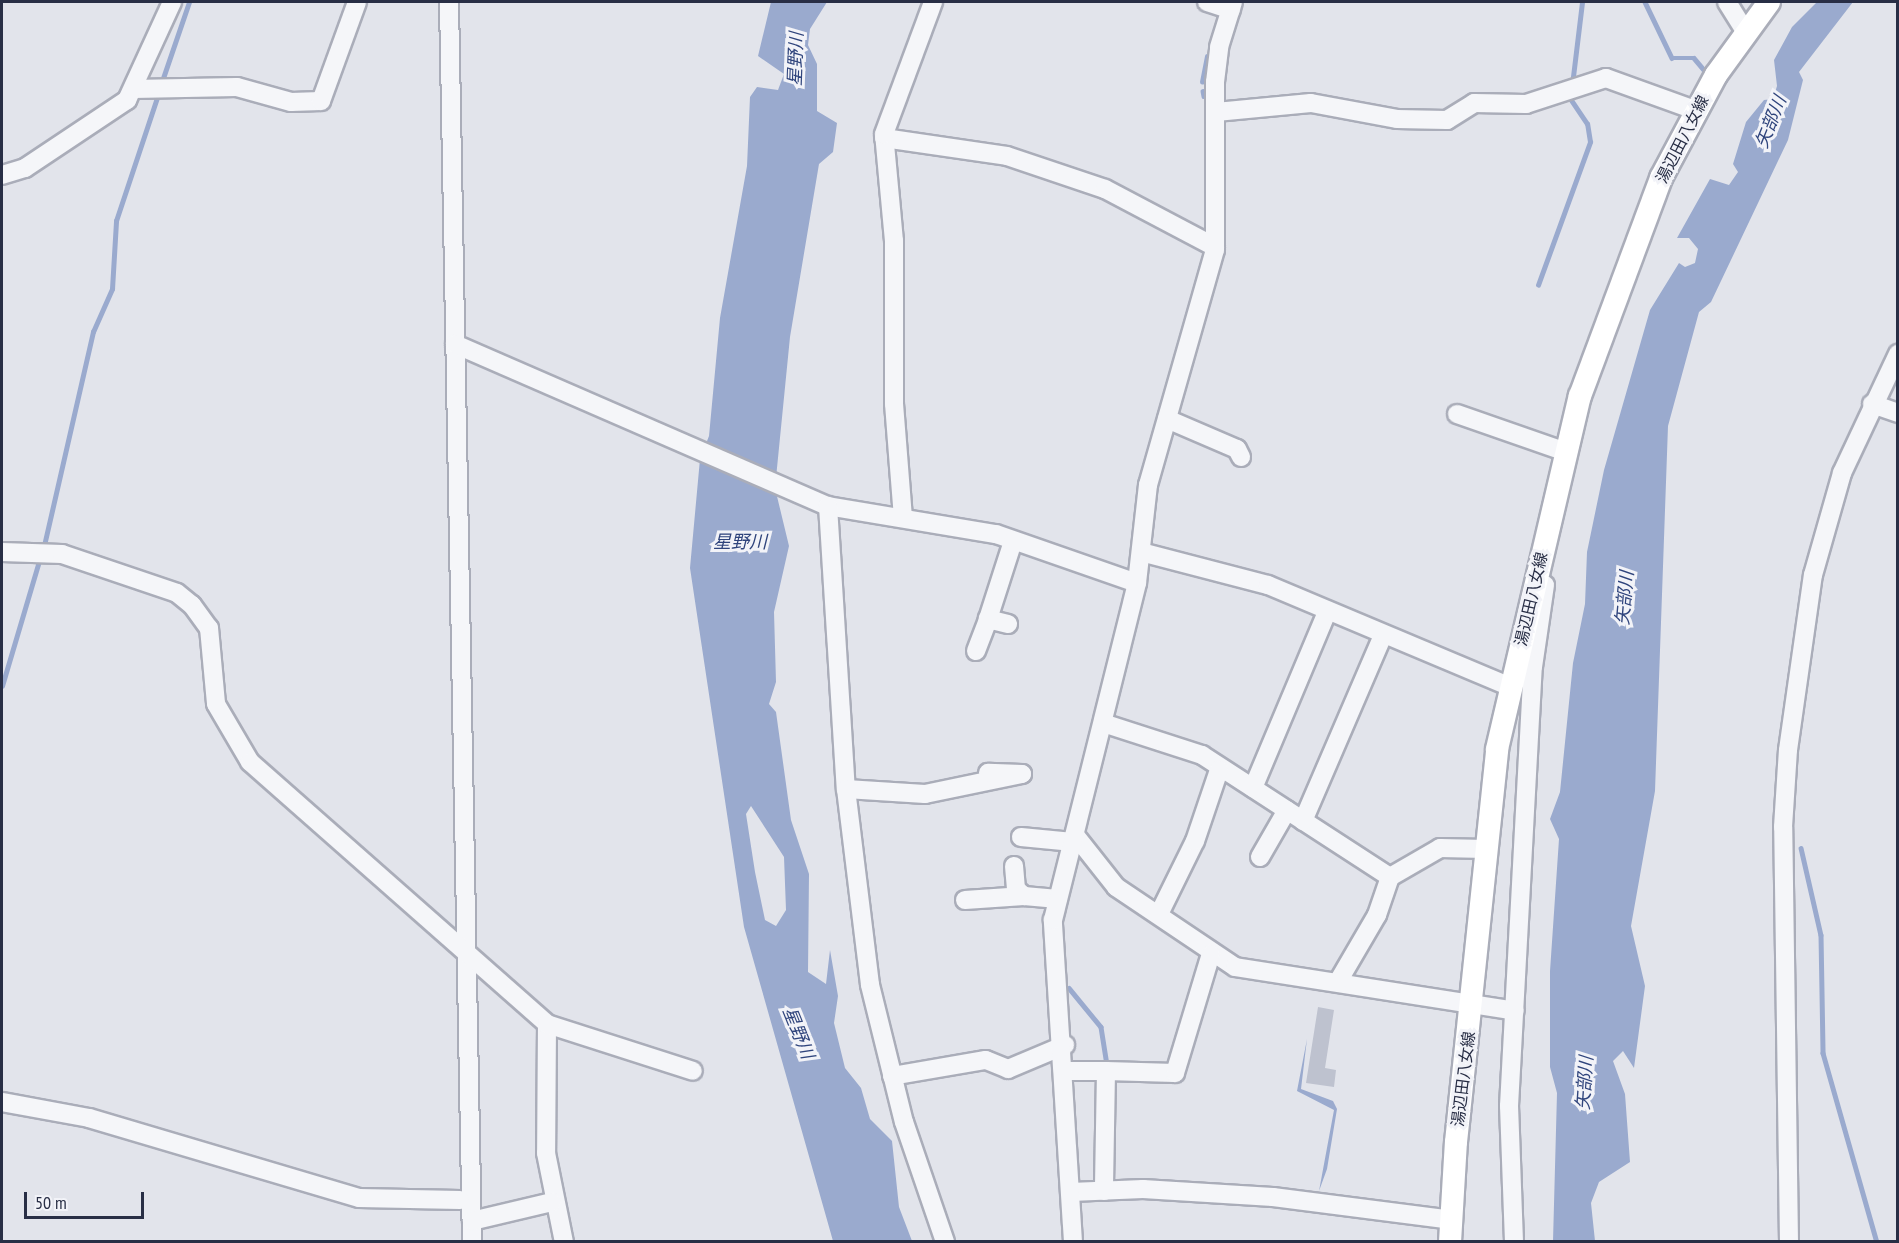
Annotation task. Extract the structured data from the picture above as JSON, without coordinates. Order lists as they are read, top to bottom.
{
  "streets": {
    "main road": ["湯辺田八女線"]
  },
  "water": ["星野川", "矢部川"],
  "scale_bar": "50 m"
}
